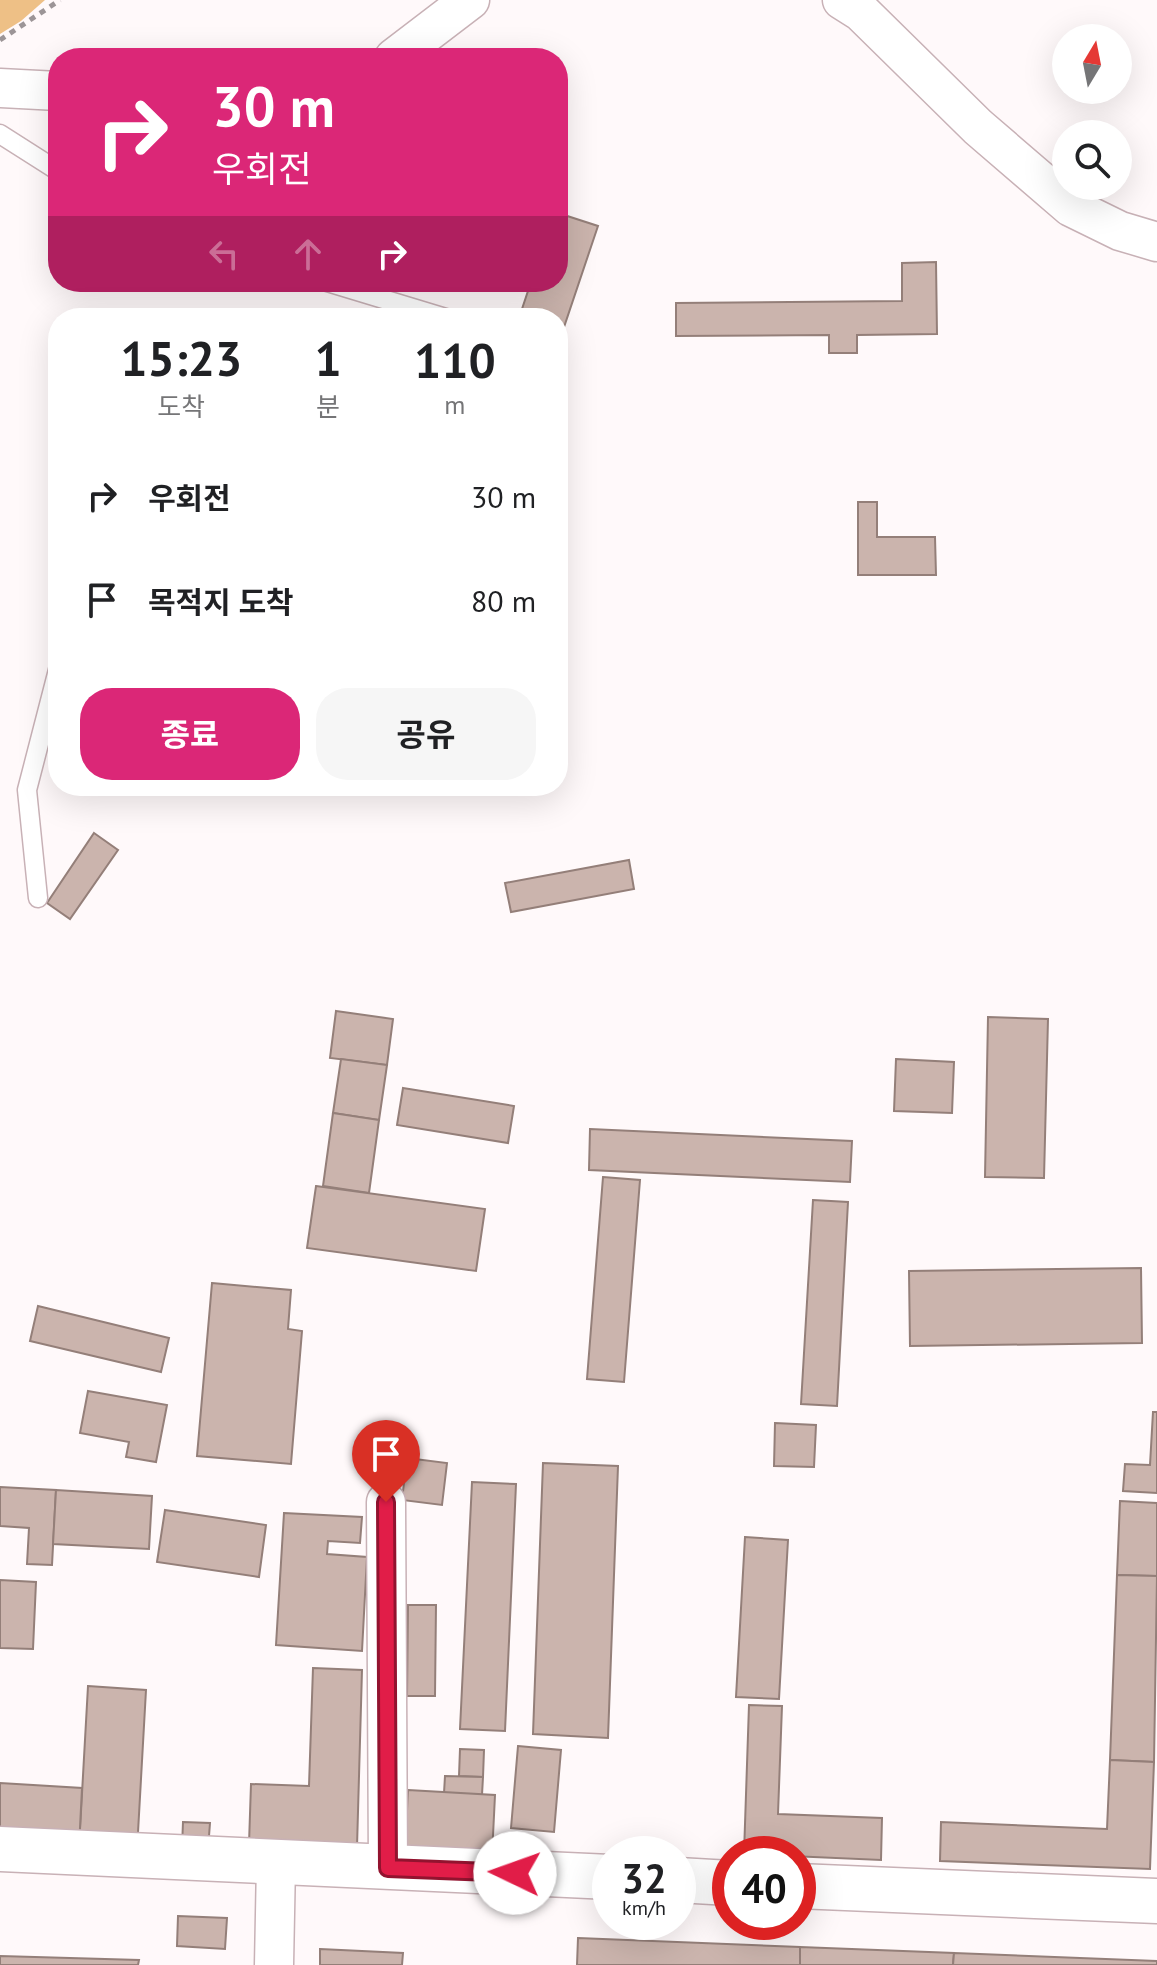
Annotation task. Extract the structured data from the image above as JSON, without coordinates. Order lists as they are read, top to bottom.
{
  "north": "top",
  "page": {
    "turn": ["30 m", "우회전"],
    "eta": [
      "15:23",
      "도착",
      "1",
      "분",
      "110",
      "m"
    ],
    "list": [
      {
        "name": "우회전",
        "value": "30 m"
      },
      {
        "name": "목적지 도착",
        "value": "80 m"
      }
    ],
    "buttons": ["종료", "공유"],
    "speed": "32 km/h",
    "limit": "40"
  }
}
